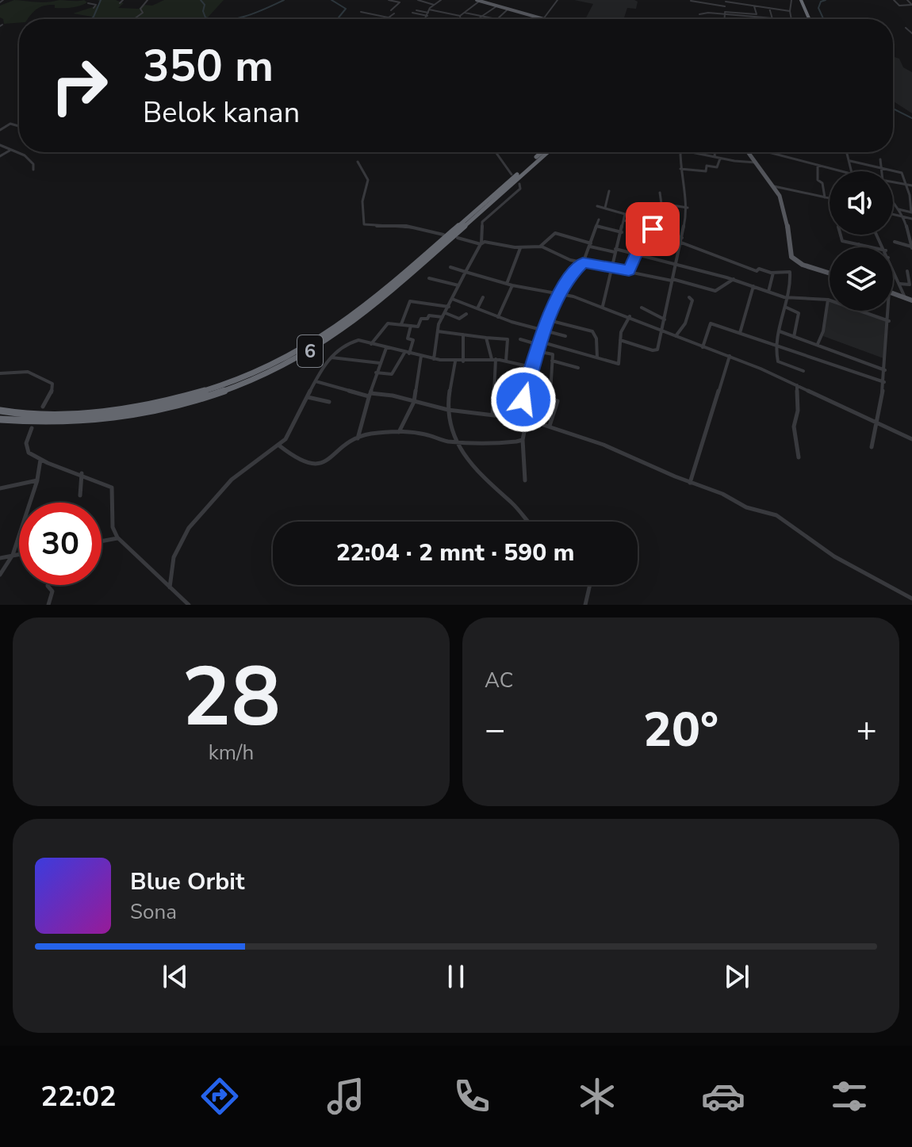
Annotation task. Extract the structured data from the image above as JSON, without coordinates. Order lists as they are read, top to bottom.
{
  "streets": {
    "highway": ["6"]
  },
  "page": {
    "turn": ["350 m", "Belok kanan"],
    "limit": "30",
    "trip": "22:04 · 2 mnt · 590 m",
    "tile": [
      ["28", "km/h"],
      "AC"
    ],
    "heat": ["−", "20°", "+"],
    "song": ["Blue Orbit", "Sona"],
    "tabs": "22:02"
  }
}
